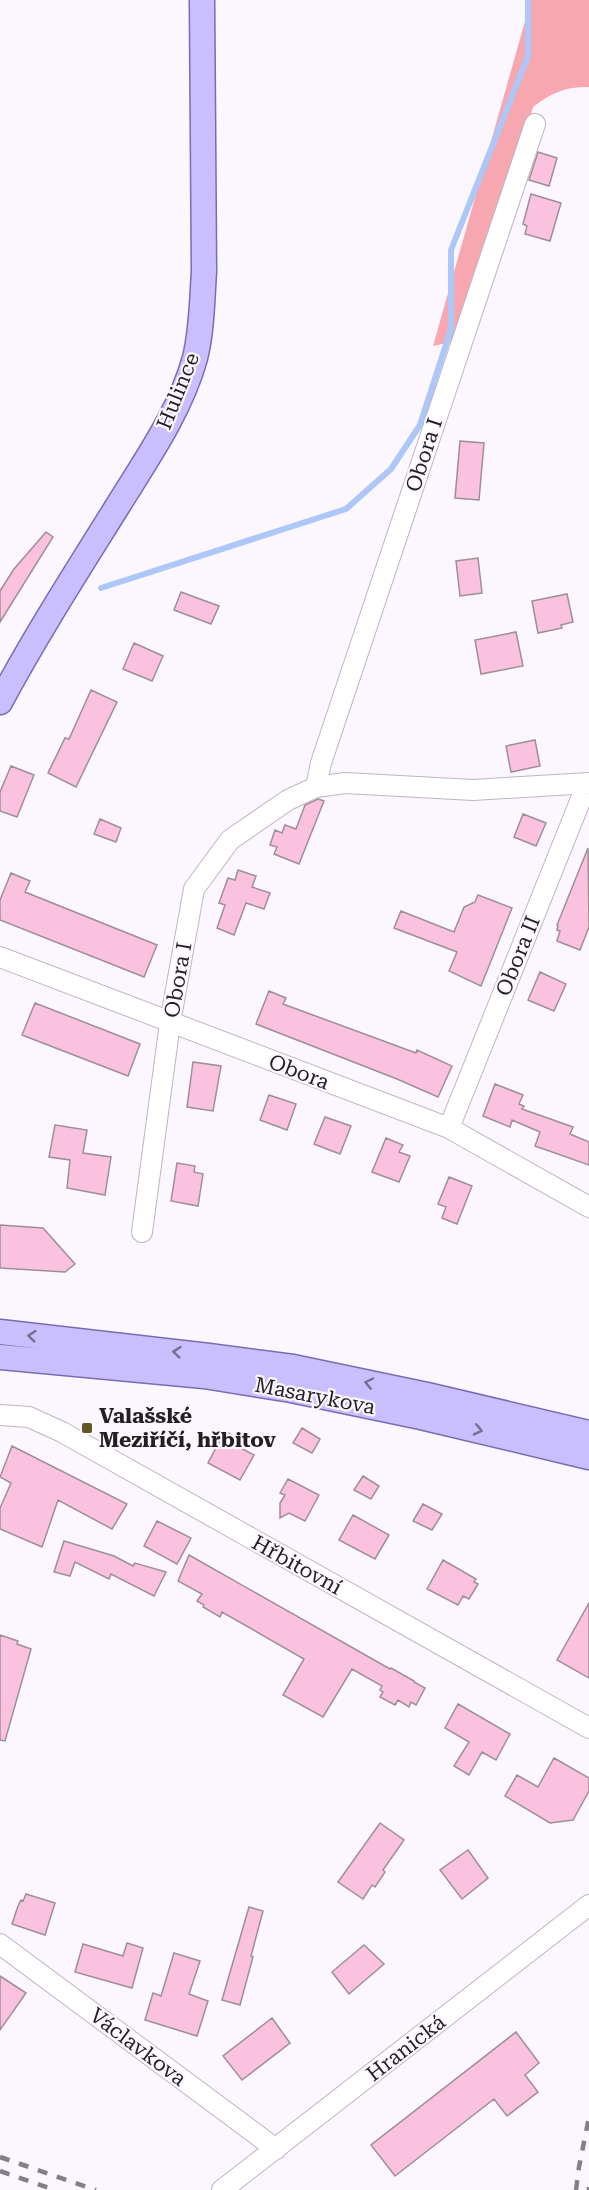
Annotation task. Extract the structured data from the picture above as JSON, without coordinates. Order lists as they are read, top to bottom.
{
  "streets": {
    "main road": ["Hulince", "Masarykova"],
    "street": [
      "Obora I",
      "Obora II",
      "Obora",
      "Hřbitovní",
      "Václavkova",
      "Hranická"
    ]
  },
  "crossings": [
    ["Obora I", "Obora II"],
    ["Obora I", "Obora"],
    ["Obora II", "Obora"],
    ["Václavkova", "Hranická"]
  ],
  "places": {
    "transit": ["Valašské Meziříčí, hřbitov"]
  }
}
